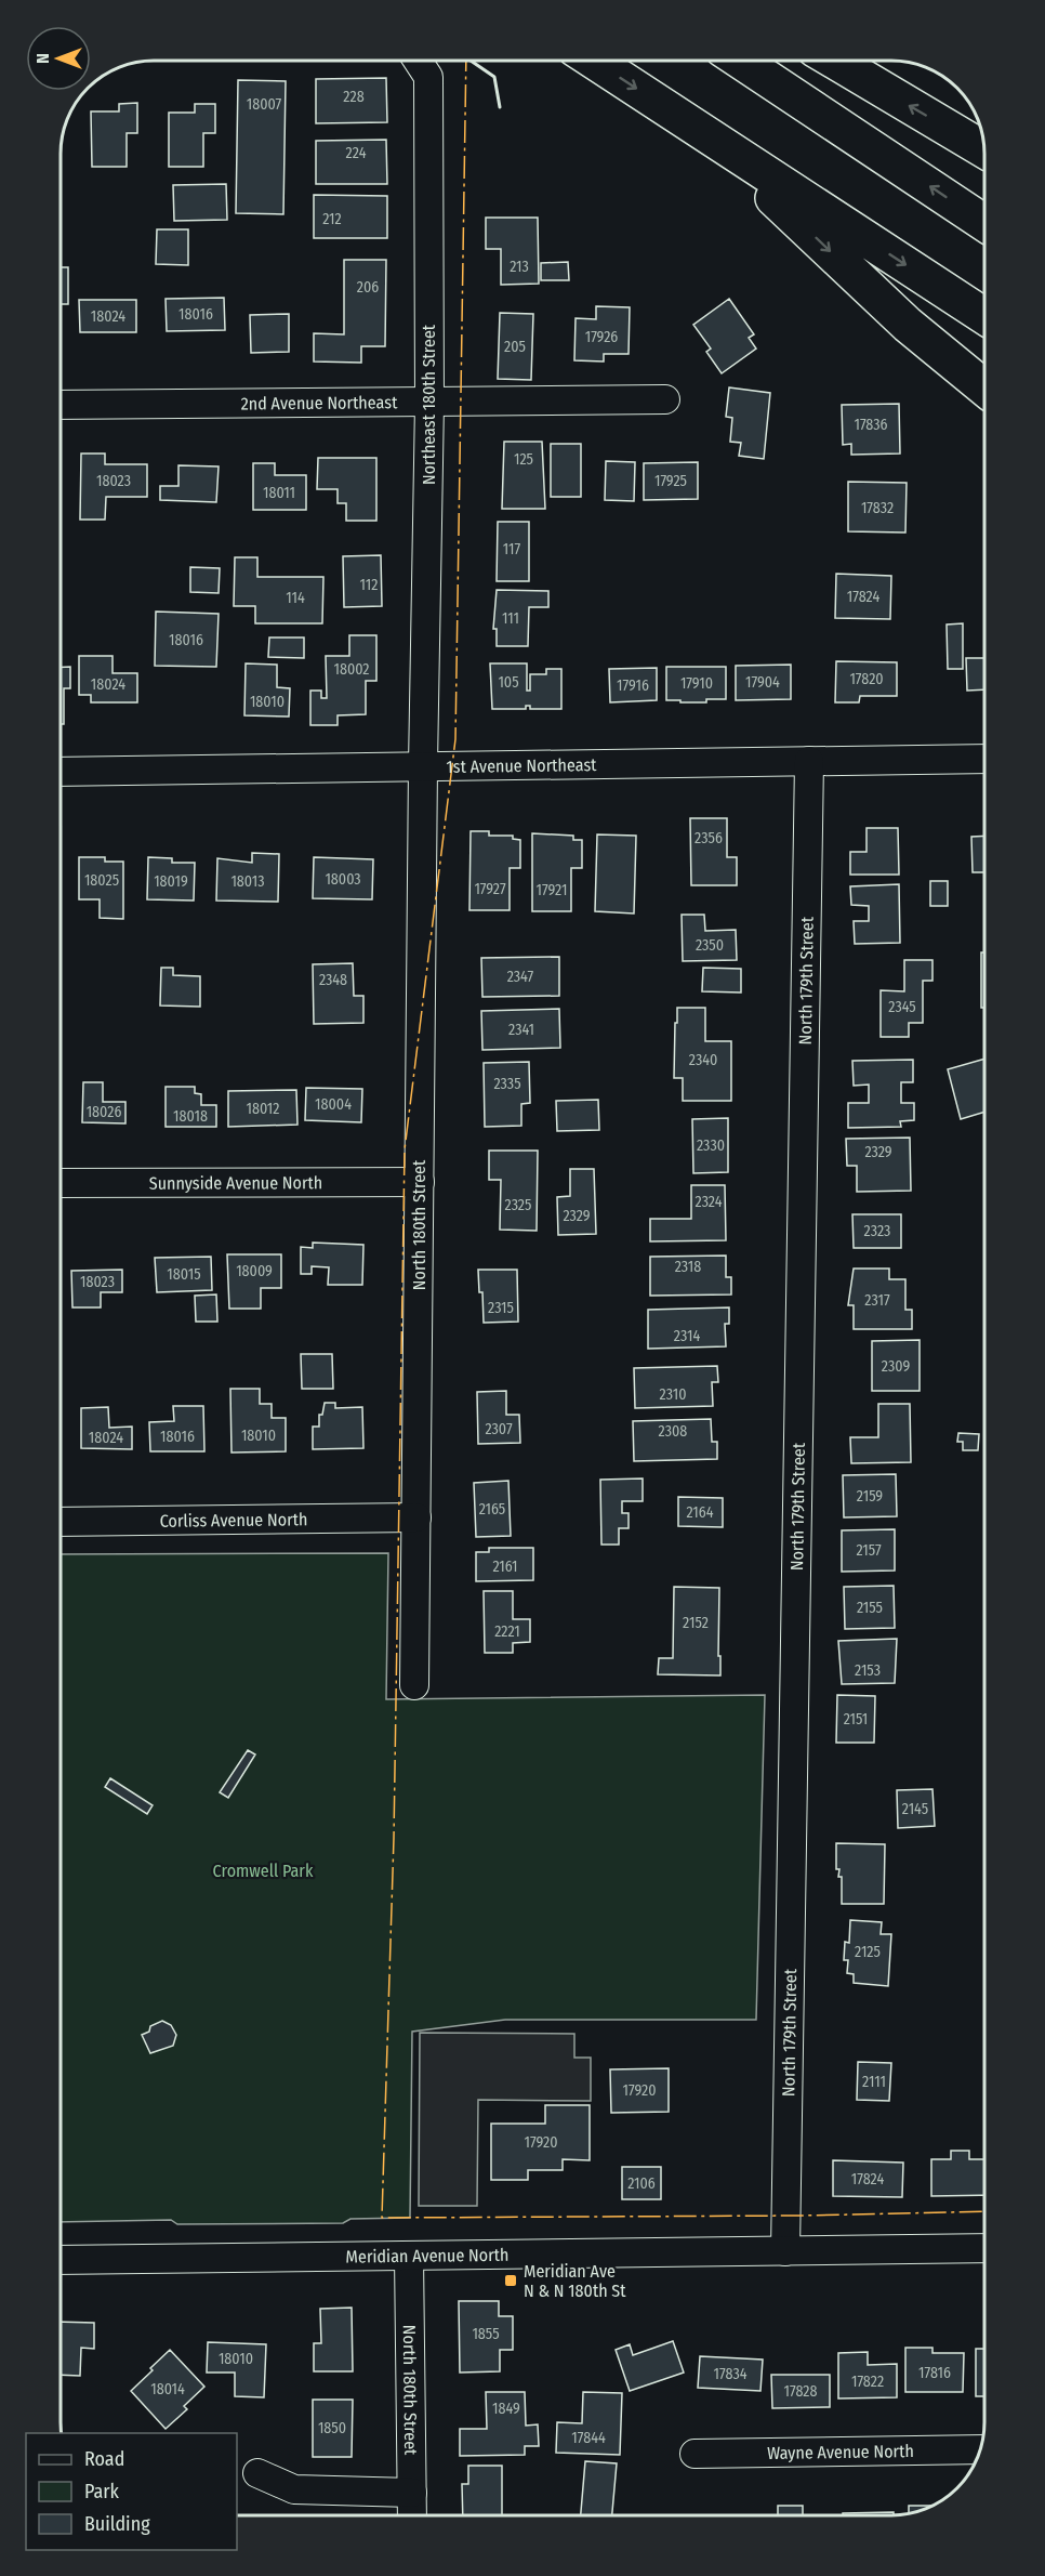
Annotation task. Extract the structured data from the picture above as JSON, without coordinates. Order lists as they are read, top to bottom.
{
  "streets": {
    "street": [
      "2nd Avenue Northeast",
      "Northeast 180th Street",
      "1st Avenue Northeast",
      "North 179th Street",
      "Sunnyside Avenue North",
      "North 180th Street",
      "Corliss Avenue North",
      "Meridian Avenue North",
      "Wayne Avenue North"
    ]
  },
  "crossings": [
    ["2nd Avenue Northeast", "Northeast 180th Street"],
    ["Northeast 180th Street", "1st Avenue Northeast"],
    ["Northeast 180th Street", "North 180th Street"],
    ["1st Avenue Northeast", "North 179th Street"],
    ["1st Avenue Northeast", "North 180th Street"],
    ["North 179th Street", "Meridian Avenue North"],
    ["Sunnyside Avenue North", "North 180th Street"],
    ["North 180th Street", "Corliss Avenue North"],
    ["North 180th Street", "Meridian Avenue North"]
  ],
  "parks": ["Cromwell Park"],
  "places": {
    "transit": ["Meridian Ave N & N 180th St"]
  },
  "house_numbers": [
    "228",
    "18007",
    "224",
    "212",
    "213",
    "206",
    "18016",
    "18024",
    "17926",
    "205",
    "17836",
    "125",
    "18023",
    "17925",
    "18011",
    "17832",
    "117",
    "112",
    "17824",
    "114",
    "111",
    "18016",
    "18002",
    "17820",
    "105",
    "17904",
    "17910",
    "18024",
    "17916",
    "18010",
    "2356",
    "18003",
    "18025",
    "18019",
    "18013",
    "17927",
    "17921",
    "2350",
    "2347",
    "2348",
    "2345",
    "2341",
    "2340",
    "2335",
    "18004",
    "18012",
    "18026",
    "18018",
    "2330",
    "2329",
    "2324",
    "2325",
    "2329",
    "2323",
    "2318",
    "18009",
    "18015",
    "18023",
    "2317",
    "2315",
    "2314",
    "2309",
    "2310",
    "2307",
    "2308",
    "18010",
    "18016",
    "18024",
    "2159",
    "2165",
    "2164",
    "2157",
    "2161",
    "2155",
    "2152",
    "2221",
    "2153",
    "2151",
    "2145",
    "2125",
    "2111",
    "17920",
    "17920",
    "17824",
    "2106",
    "1855",
    "18010",
    "17816",
    "17834",
    "17822",
    "18014",
    "17828",
    "1849",
    "1850",
    "17844"
  ],
  "legend": ["Road", "Park", "Building"],
  "north": "left"
}
